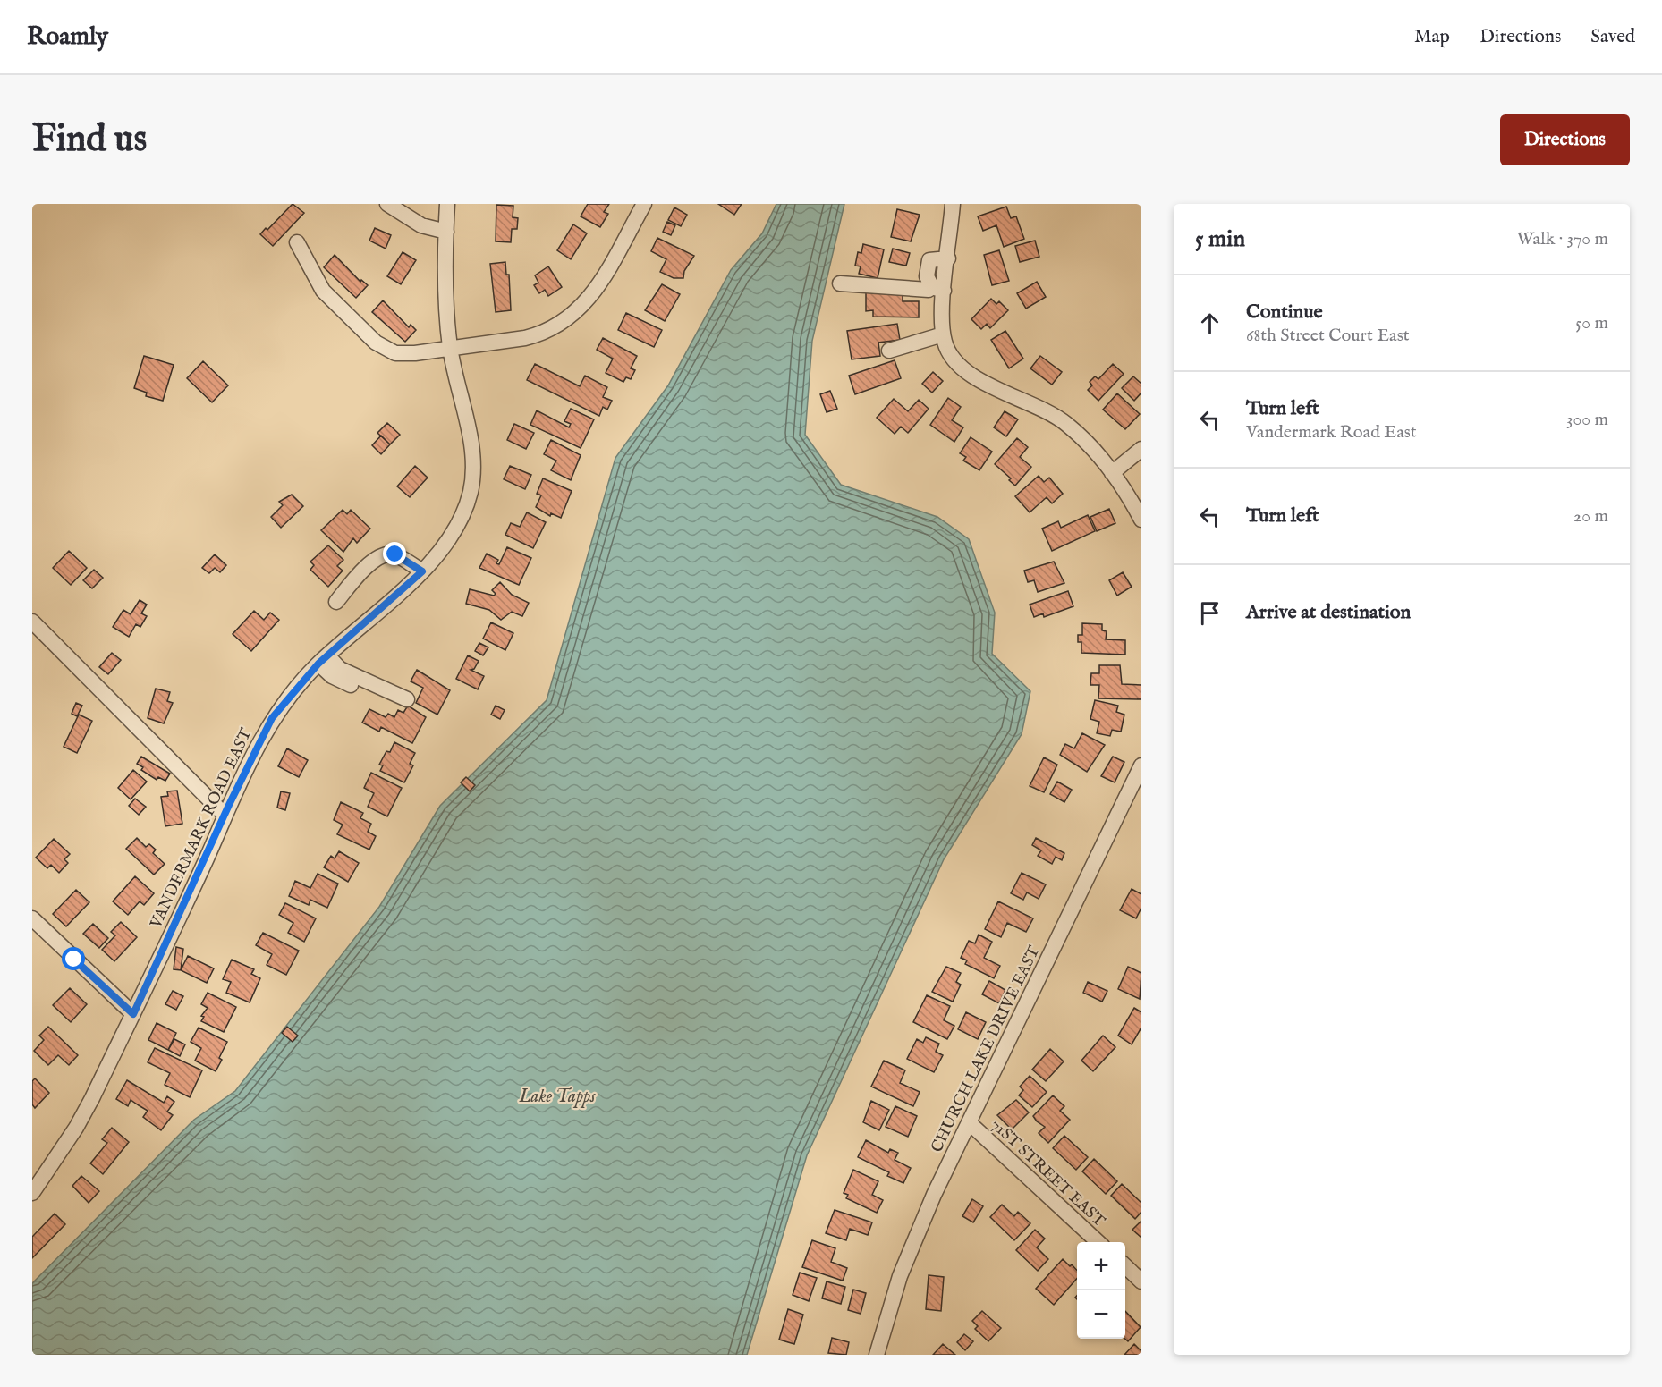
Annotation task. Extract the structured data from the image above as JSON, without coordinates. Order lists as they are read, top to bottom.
{
  "streets": {
    "street": ["VANDERMARK ROAD EAST", "CHURCH LAKE DRIVE EAST", "71ST STREET EAST"]
  },
  "crossings": [
    ["CHURCH LAKE DRIVE EAST", "71ST STREET EAST"]
  ],
  "water": ["Lake Tapps"],
  "page": {
    "header": "Roamly",
    "nav": ["Map", "Directions", "Saved"],
    "buttons": "Directions",
    "title": "Find us",
    "heading": ["5 min", "Walk · 370 m"],
    "list": [
      ["Continue", "68th Street Court East", "50 m"],
      ["Turn left", "Vandermark Road East", "300 m"],
      ["Turn left", "20 m"],
      "Arrive at destination"
    ],
    "map_buttons": ["+", "−"]
  }
}
